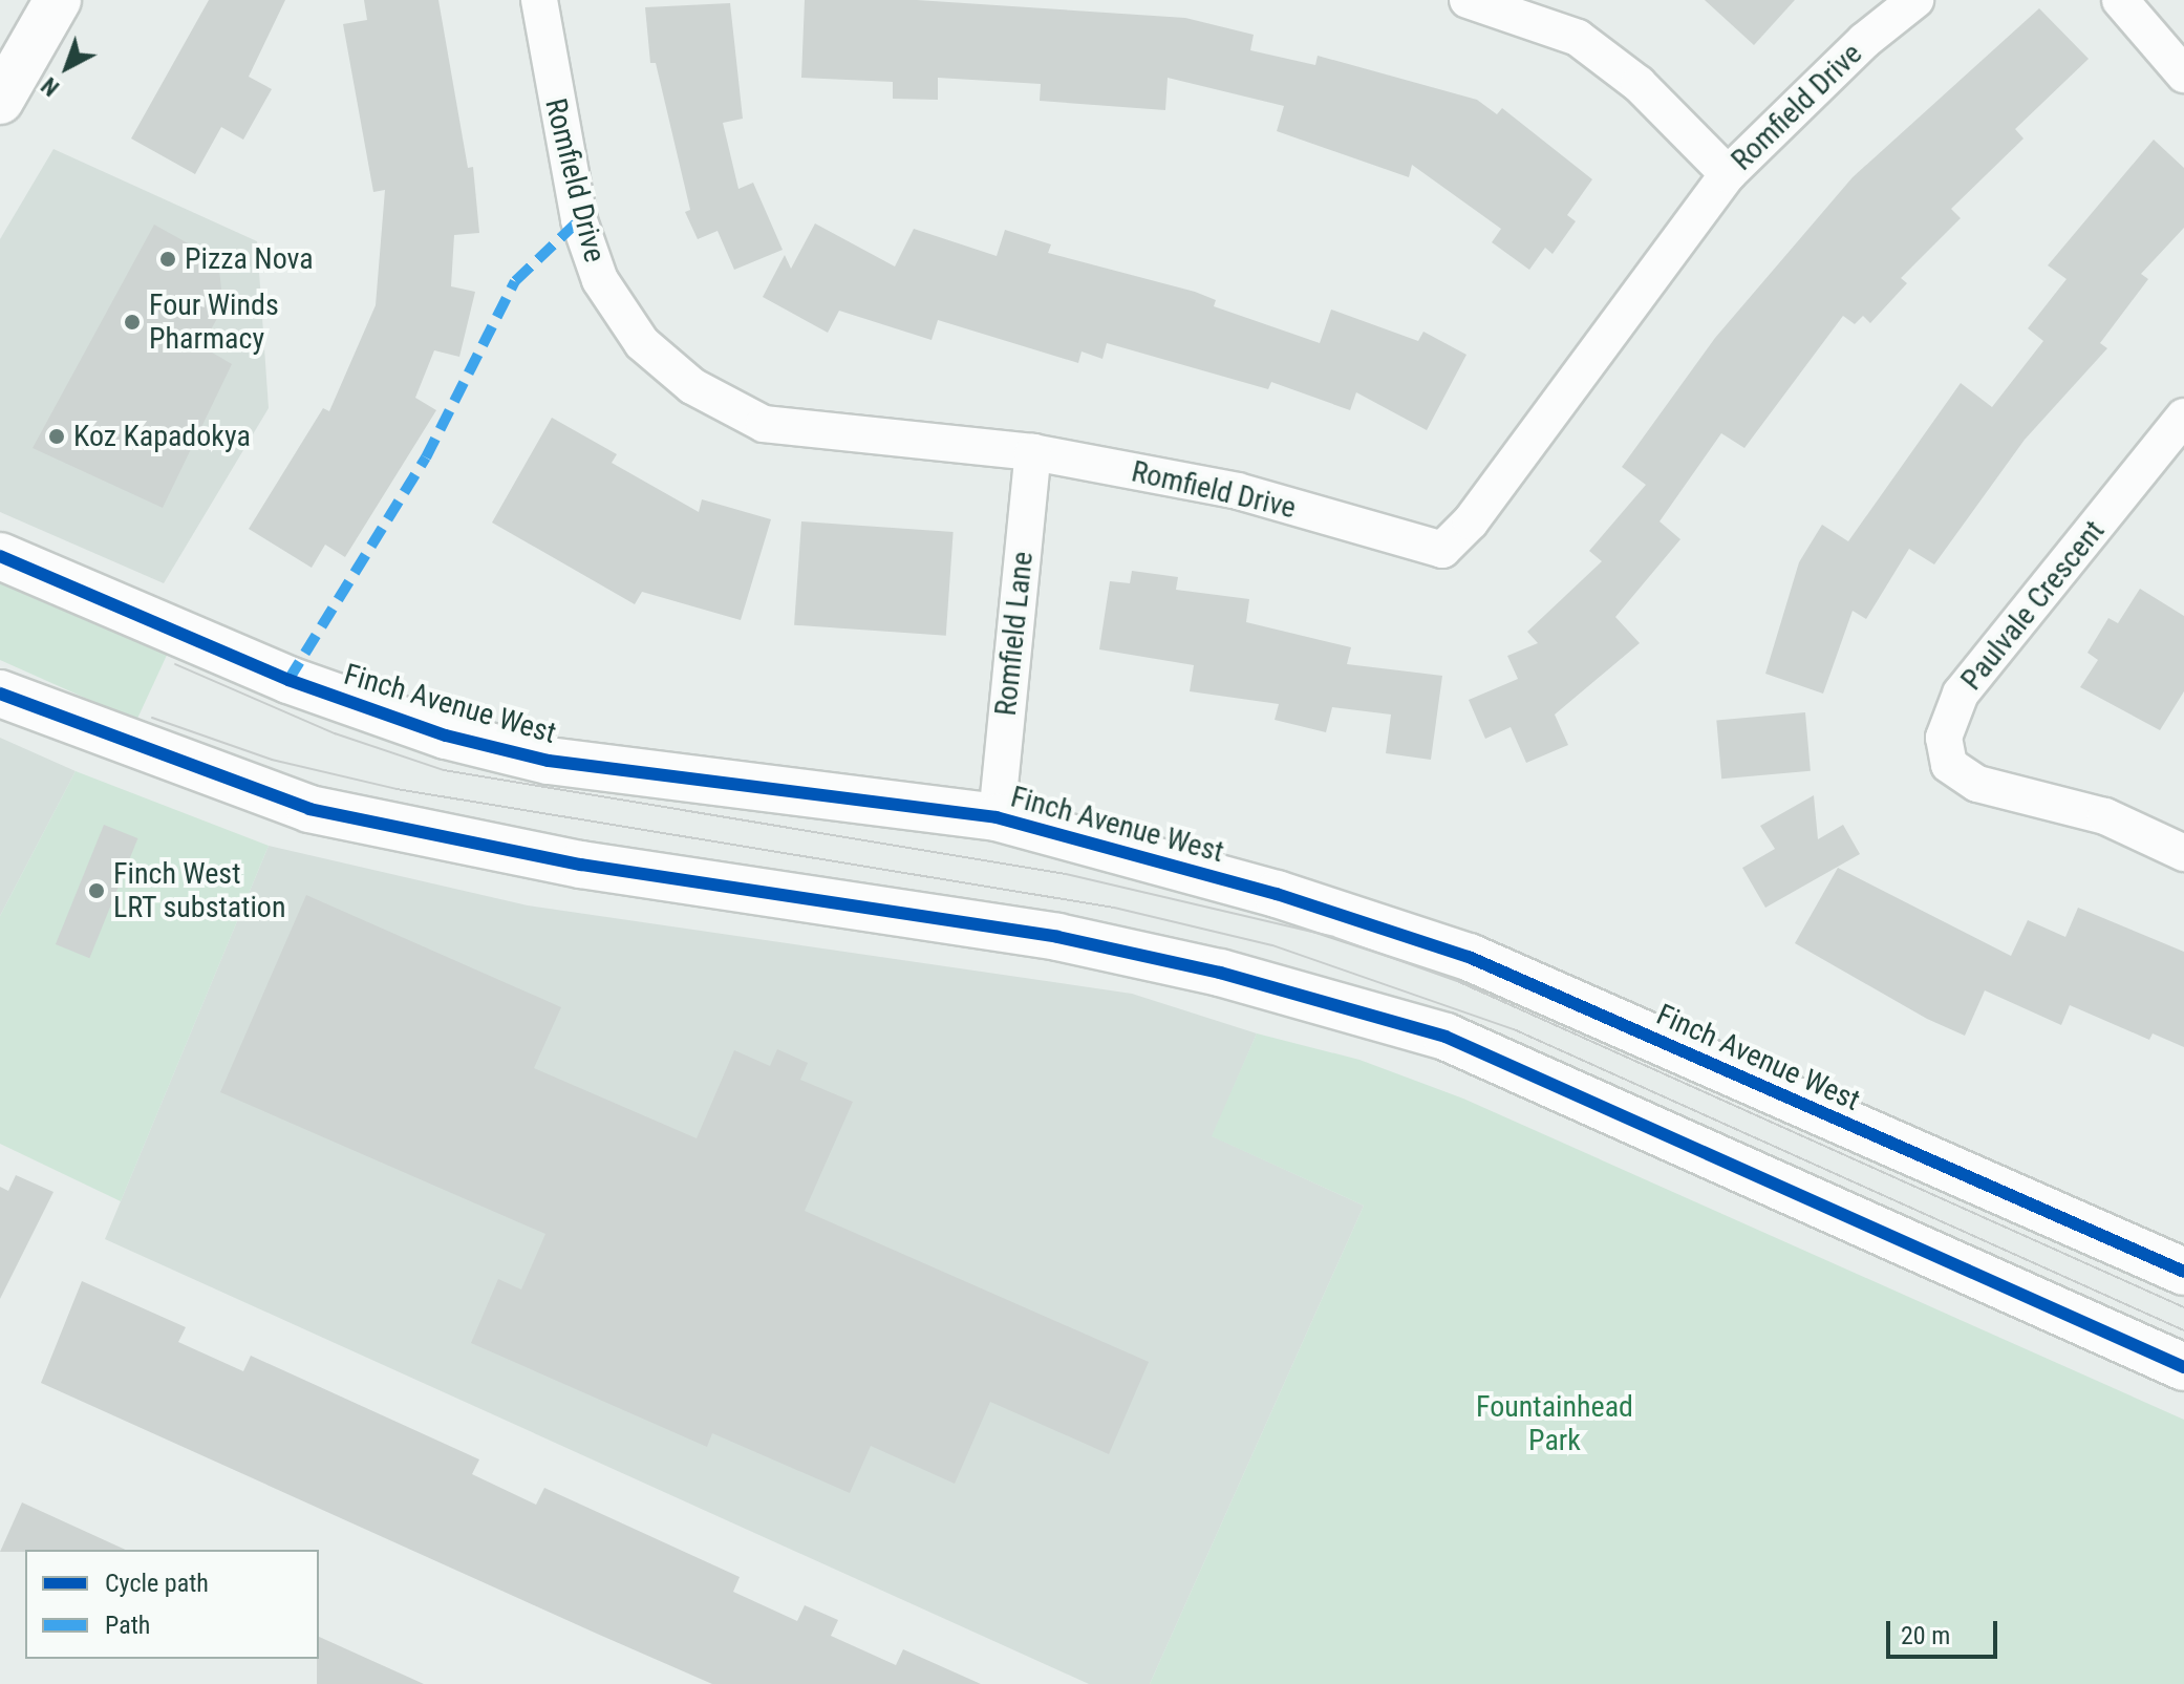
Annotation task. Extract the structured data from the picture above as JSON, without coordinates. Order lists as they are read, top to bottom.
{
  "streets": {
    "main road": ["Finch Avenue West"],
    "street": ["Romfield Drive", "Paulvale Crescent", "Romfield Lane"]
  },
  "crossings": [
    ["Romfield Drive", "Romfield Lane"],
    ["Romfield Lane", "Finch Avenue West"]
  ],
  "parks": ["Fountainhead Park"],
  "places": [
    "Pizza Nova",
    "Four Winds Pharmacy",
    "Koz Kapadokya",
    "Finch West LRT substation"
  ],
  "legend": ["Cycle path", "Path"],
  "scale_bar": "20 m",
  "north": "bottom left"
}
